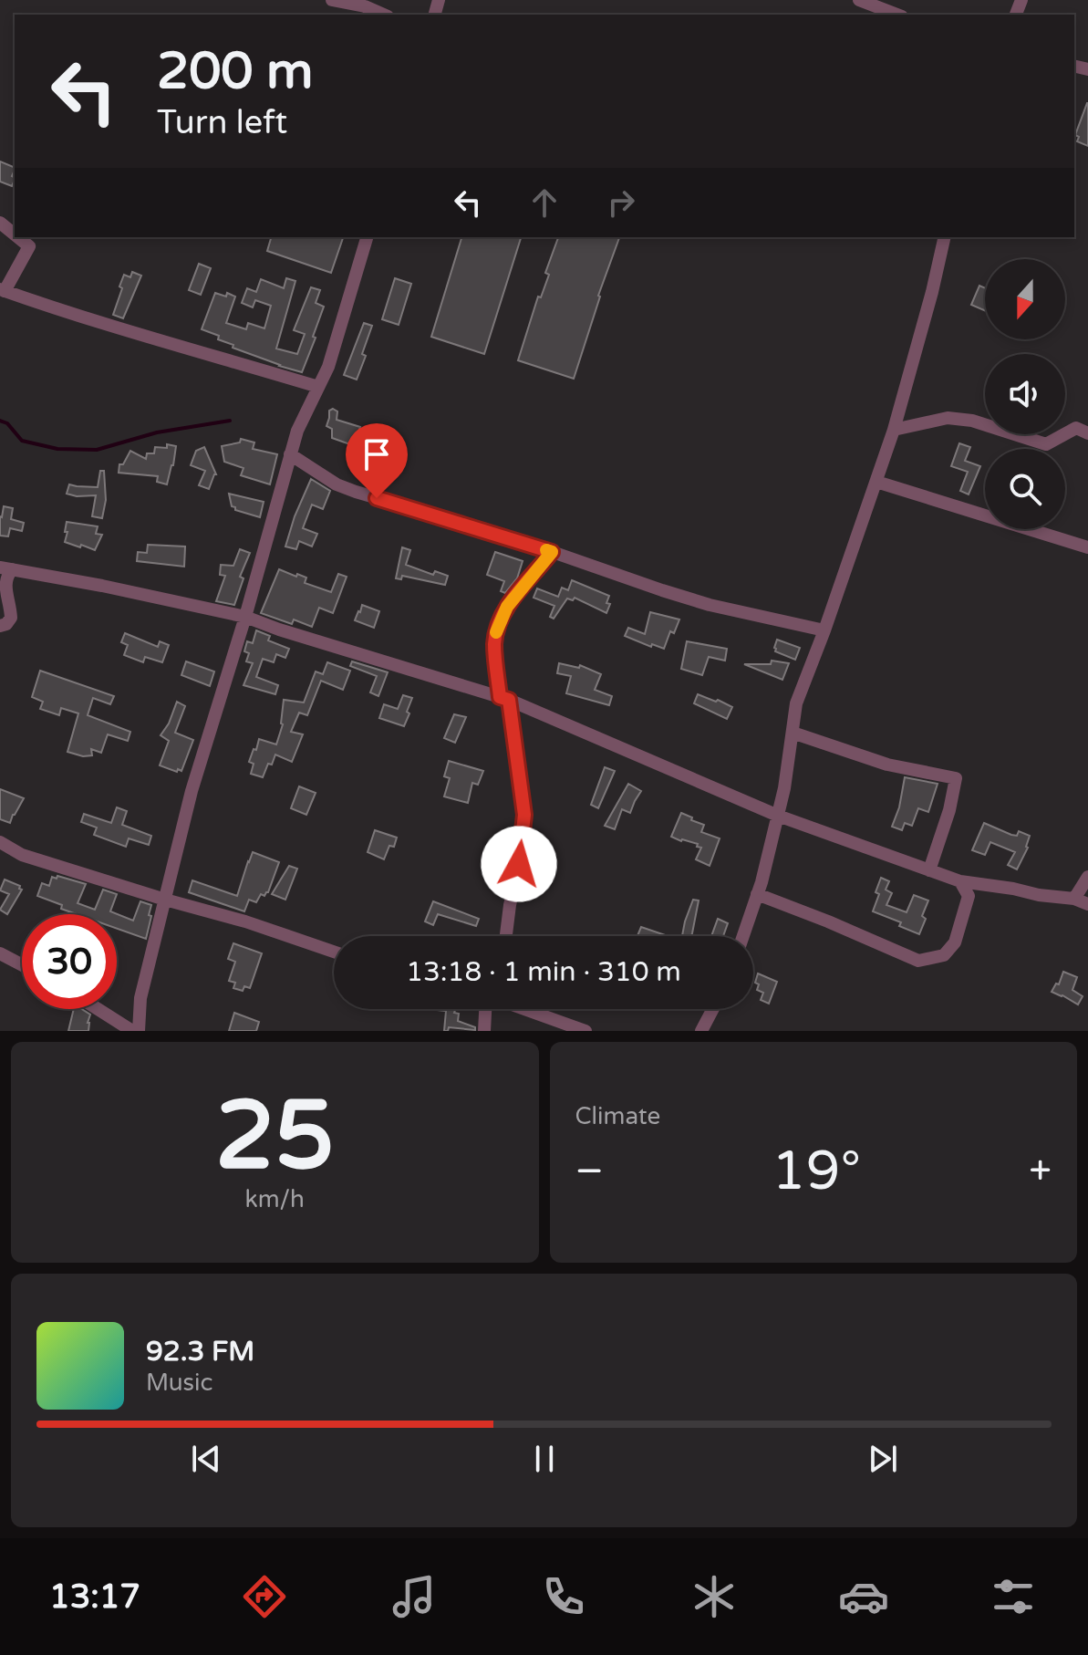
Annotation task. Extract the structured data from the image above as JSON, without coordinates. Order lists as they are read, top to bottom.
{
  "north": "bottom",
  "page": {
    "turn": ["200 m", "Turn left"],
    "limit": "30",
    "trip": "13:18 · 1 min · 310 m",
    "tile": [
      ["25", "km/h"],
      "Climate"
    ],
    "heat": ["−", "19°", "+"],
    "song": ["92.3 FM", "Music"],
    "tabs": "13:17"
  }
}
